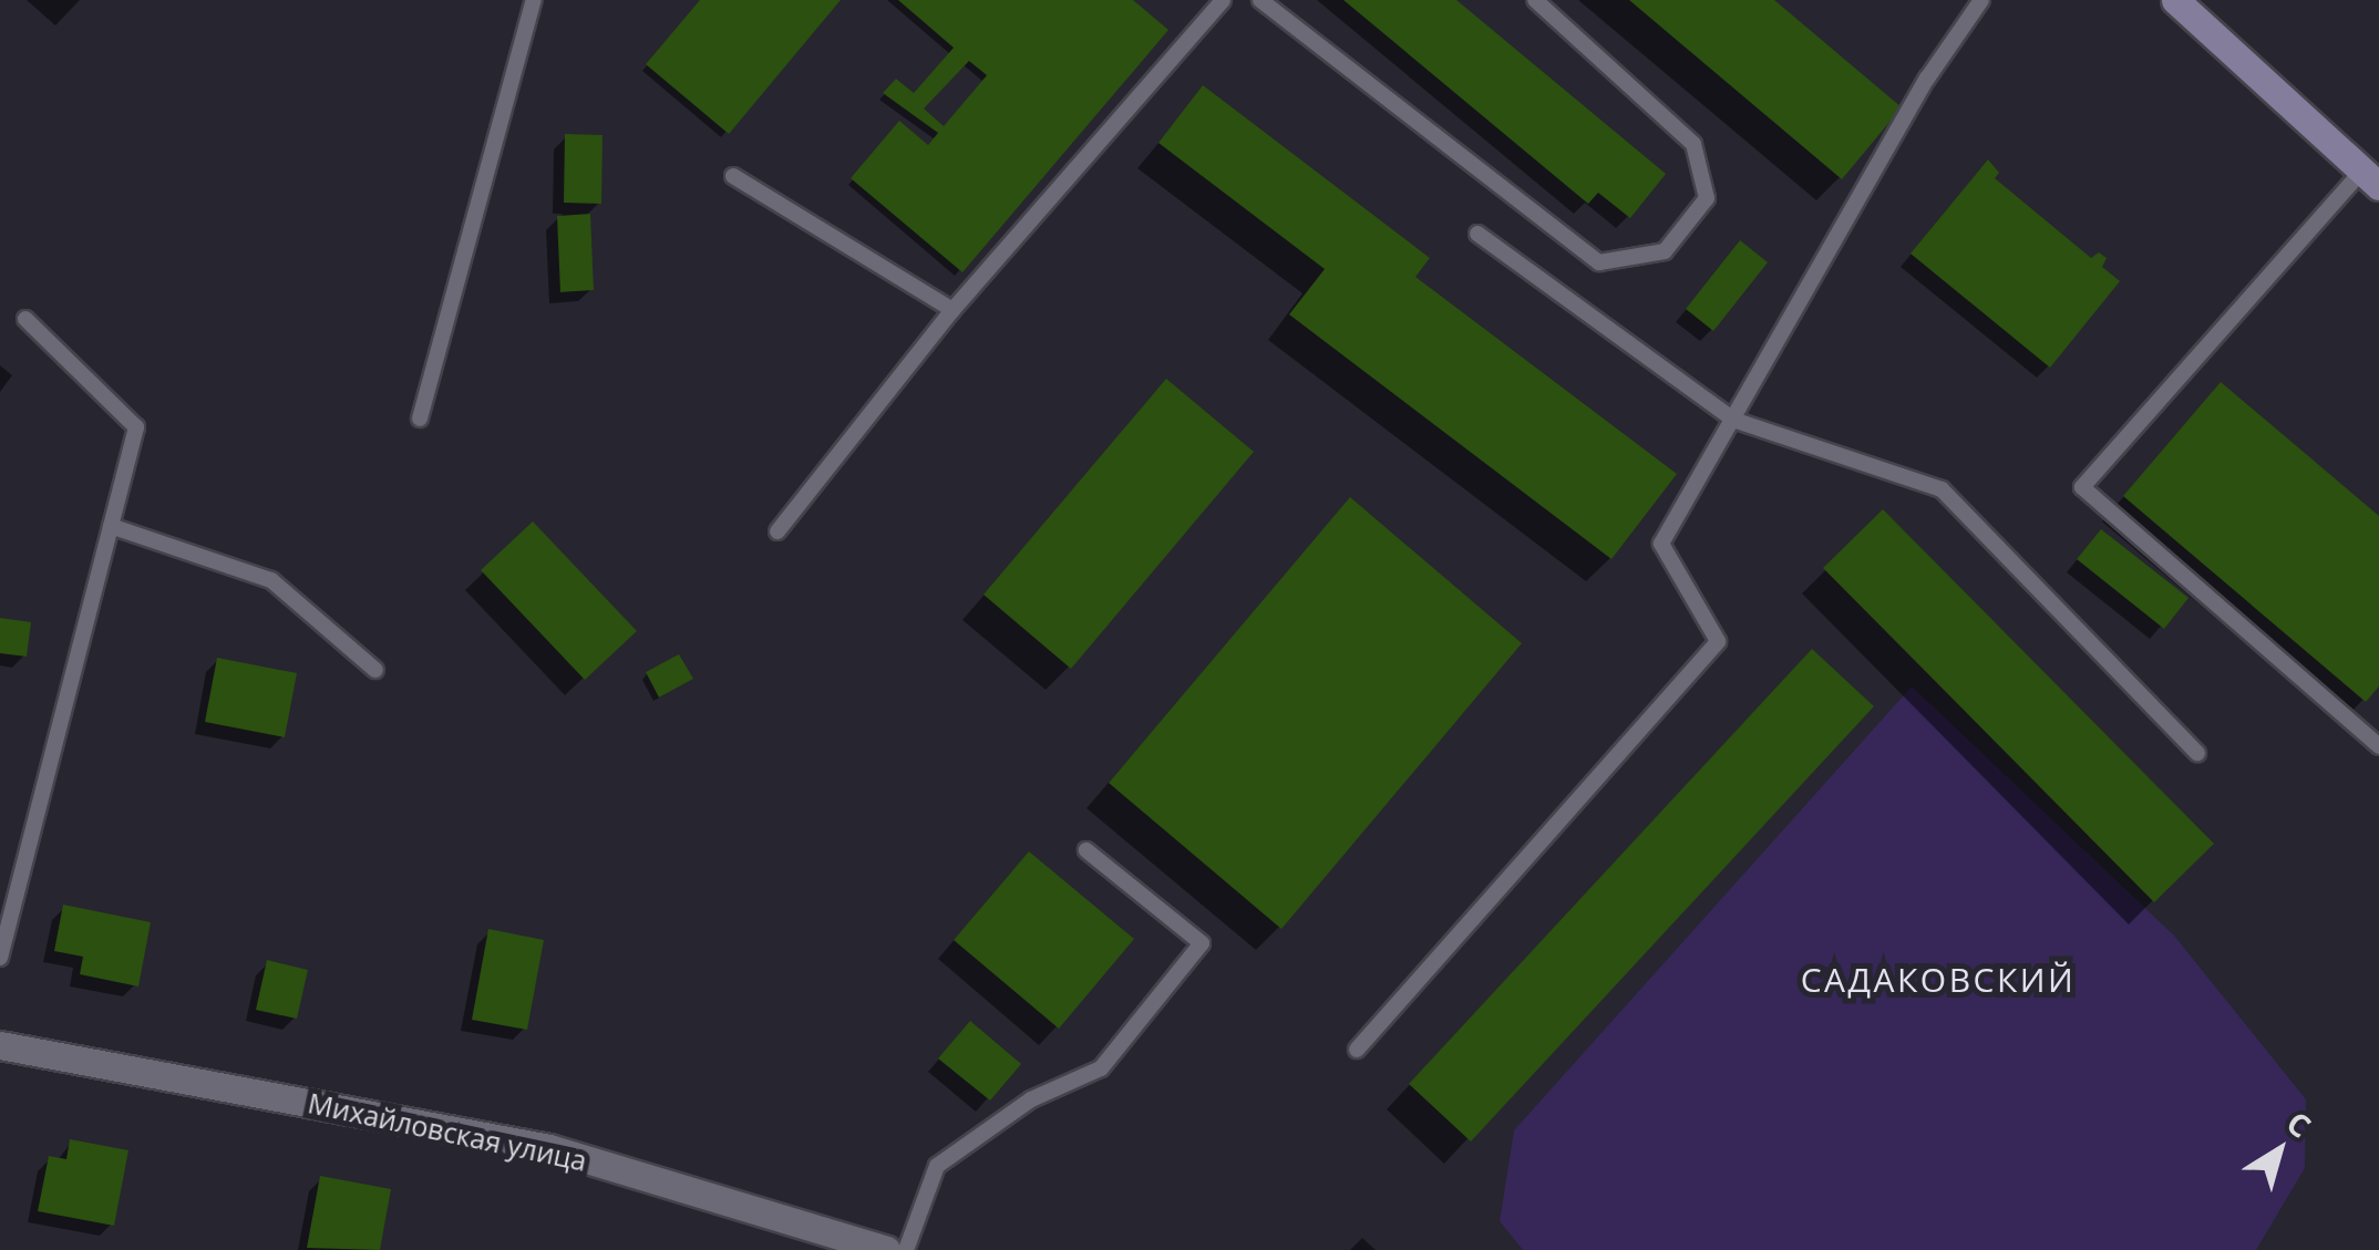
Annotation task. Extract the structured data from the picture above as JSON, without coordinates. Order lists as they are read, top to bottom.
{
  "streets": {
    "street": ["Михайловская улица"]
  },
  "districts": ["САДАКОВСКИЙ"],
  "north": "top right"
}
